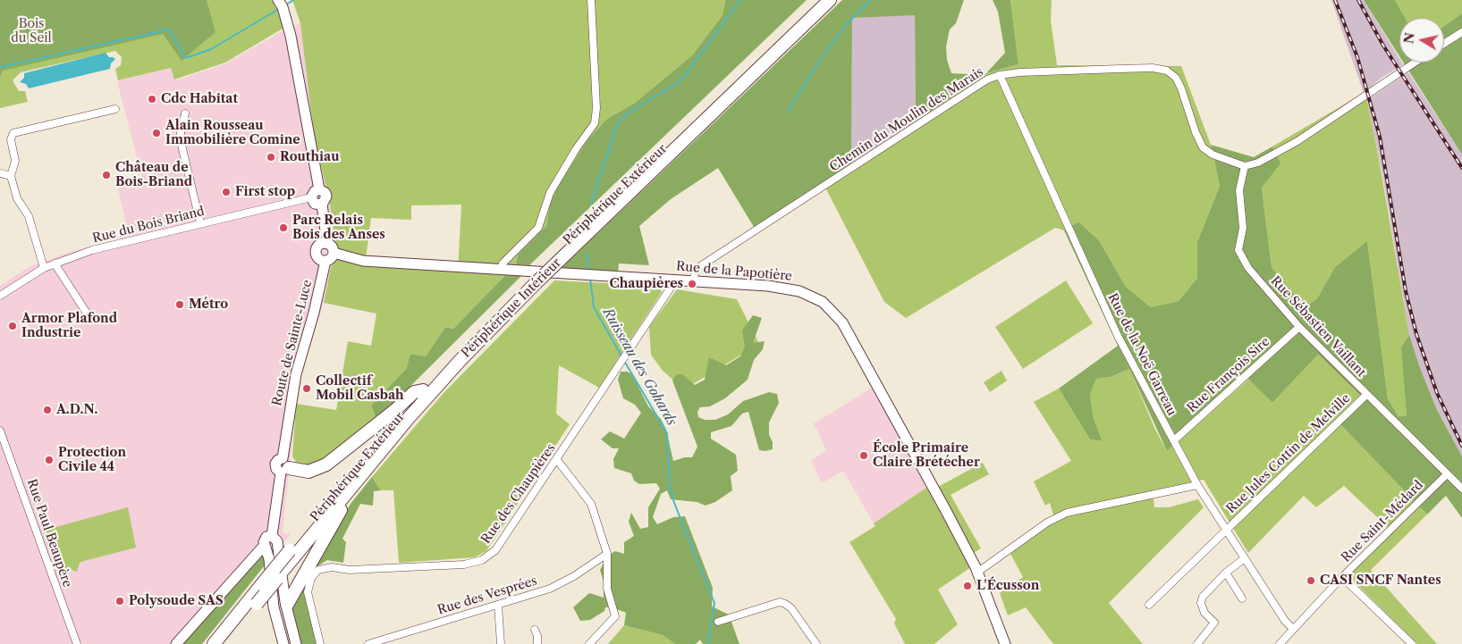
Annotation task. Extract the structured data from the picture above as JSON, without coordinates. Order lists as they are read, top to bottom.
{
  "streets": {
    "highway": ["Périphérique Extérieur", "Périphérique Intérieur"],
    "street": [
      "Chemin du Moulin des Marais",
      "Rue du Bois Briand",
      "Rue de la Papotière",
      "Rue Sébastien Vaillant",
      "Route de Sainte-Luce",
      "Rue de la Noë Garreau",
      "Rue François Sire",
      "Rue Jules Cottin de Melville",
      "Rue des Chaupières",
      "Rue Saint-Médard",
      "Rue Paul Beaupère",
      "Rue des Vesprées"
    ]
  },
  "crossings": [
    ["Chemin du Moulin des Marais", "Rue de la Papotière"],
    ["Chemin du Moulin des Marais", "Rue Sébastien Vaillant"],
    ["Chemin du Moulin des Marais", "Rue de la Noë Garreau"],
    ["Périphérique Extérieur", "Périphérique Intérieur"],
    ["Rue de la Papotière", "Route de Sainte-Luce"],
    ["Rue de la Papotière", "Rue des Chaupières"],
    ["Rue Sébastien Vaillant", "Rue François Sire"],
    ["Rue Sébastien Vaillant", "Rue Jules Cottin de Melville"],
    ["Rue Sébastien Vaillant", "Rue Saint-Médard"],
    ["Rue de la Noë Garreau", "Rue François Sire"],
    ["Rue de la Noë Garreau", "Rue Jules Cottin de Melville"],
    ["Rue de la Noë Garreau", "Rue Saint-Médard"]
  ],
  "water": ["Ruisseau des Gohards"],
  "parks": ["Bois du Seil"],
  "places": [
    "Cdc Habitat",
    "Alain Rousseau Immobilière Comine",
    "Routhiau",
    "Château de Bois-Briand",
    "First stop",
    "Parc Relais Bois des Anses",
    "Chaupières",
    "Métro",
    "Armor Plafond Industrie",
    "Collectif Mobil Casbah",
    "A.D.N.",
    "École Primaire Claire Brétécher",
    "Protection Civile 44",
    "CASI SNCF Nantes",
    "L'Écusson",
    "Polysoude SAS"
  ],
  "north": "left"
}
